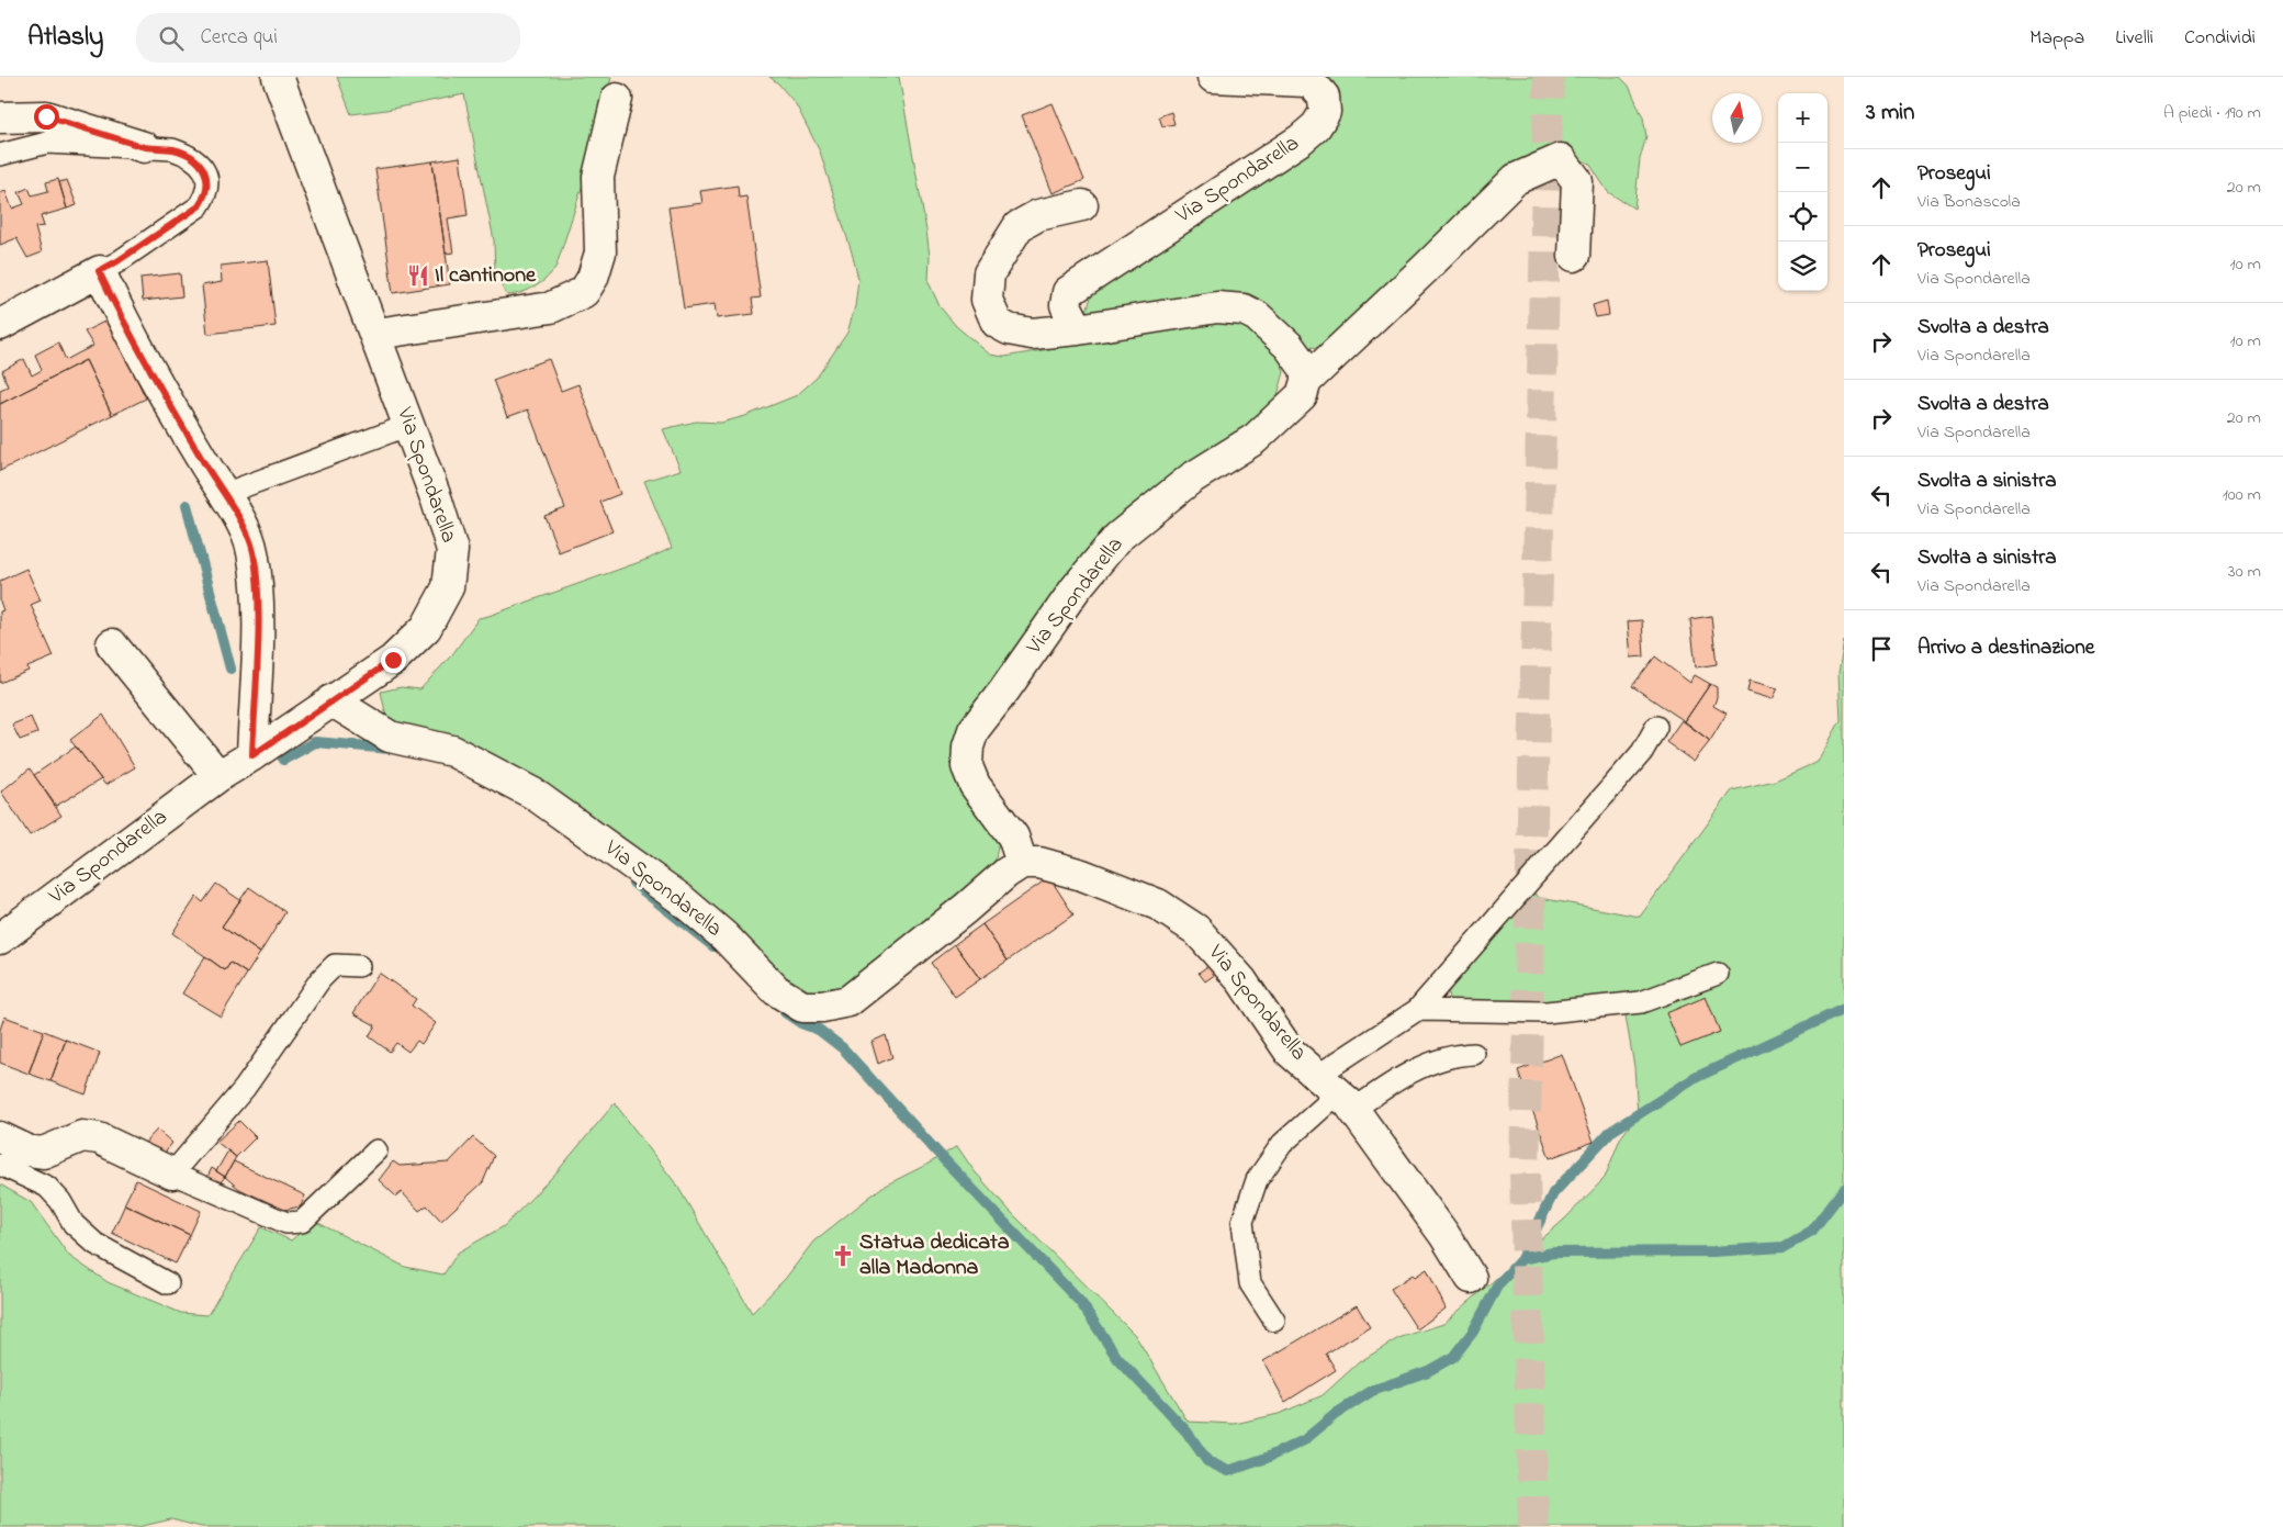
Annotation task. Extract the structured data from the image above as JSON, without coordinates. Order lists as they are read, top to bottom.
{
  "streets": {
    "street": ["Via Spondarella"]
  },
  "places": {
    "restaurant": ["Il cantinone"],
    "church": ["Statua dedicata alla Madonna"]
  },
  "north": "top",
  "page": {
    "header": "Atlasly",
    "search": "Cerca qui",
    "nav": ["Mappa", "Livelli", "Condividi"],
    "heading": ["3 min", "A piedi · 190 m"],
    "map_buttons": ["+", "−"],
    "list": [
      ["Prosegui", "Via Bonascola", "20 m"],
      ["Prosegui", "Via Spondarella", "10 m"],
      ["Svolta a destra", "Via Spondarella", "10 m"],
      ["Svolta a destra", "Via Spondarella", "20 m"],
      ["Svolta a sinistra", "Via Spondarella", "100 m"],
      ["Svolta a sinistra", "Via Spondarella", "30 m"],
      "Arrivo a destinazione"
    ]
  }
}
